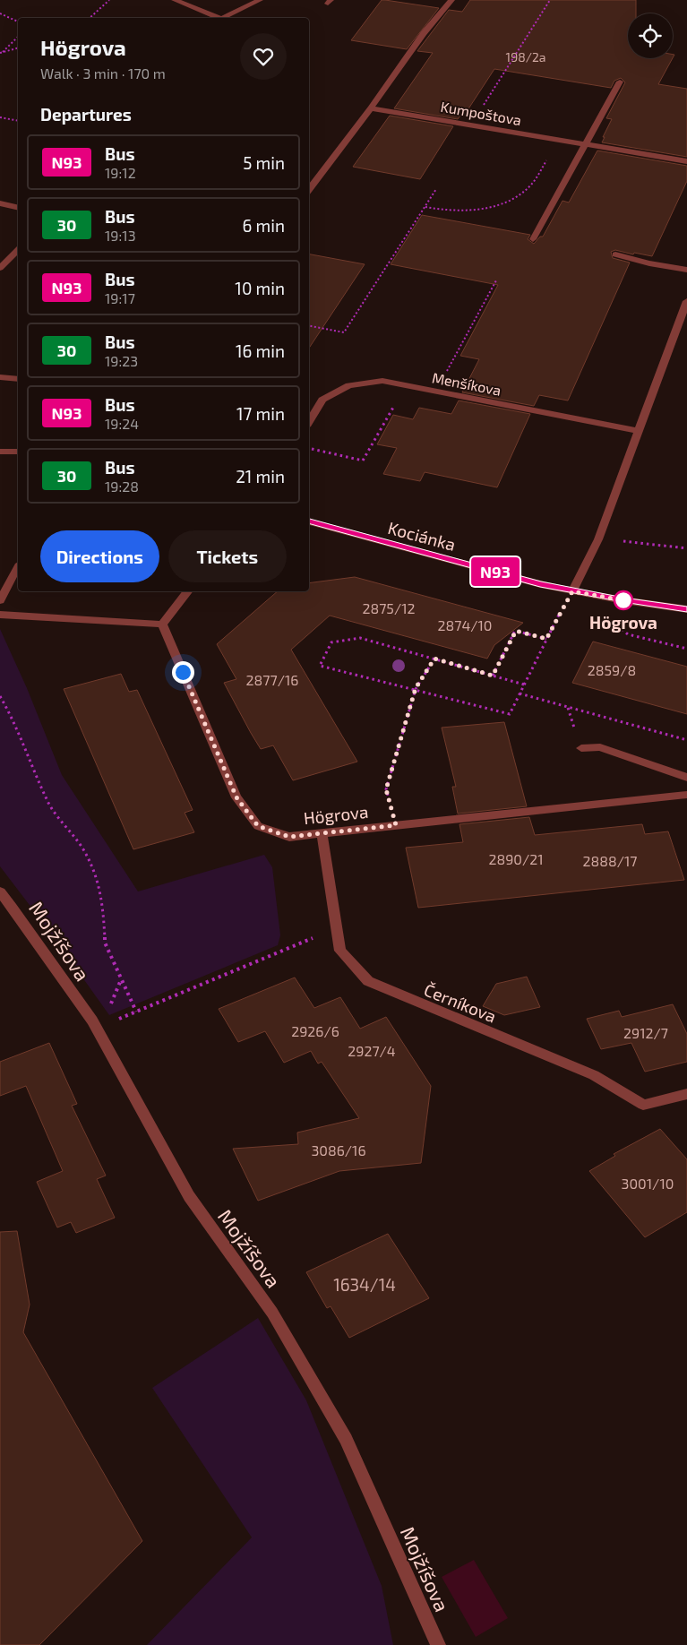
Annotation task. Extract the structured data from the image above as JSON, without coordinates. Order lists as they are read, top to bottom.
{
  "streets": {
    "street": [
      "Kumpoštova",
      "Menšíkova",
      "Kociánka",
      "Högrova",
      "Mojžíšova",
      "Černíkova"
    ]
  },
  "crossings": [
    ["Högrova", "Černíkova"]
  ],
  "places": ["Högrova"],
  "lines": ["bus line N93"],
  "house_numbers": [
    "198/2a",
    "2875/12",
    "2874/10",
    "2859/8",
    "2877/16",
    "2890/21",
    "2888/17",
    "2926/6",
    "2912/7",
    "2927/4",
    "3086/16",
    "3001/10",
    "1634/14"
  ],
  "page": {
    "on_map": "N93",
    "heading": [
      ["Högrova", "Walk · 3 min · 170 m"],
      "Departures"
    ],
    "list": [
      {
        "mark": "N93",
        "name": "Bus",
        "note": "19:12",
        "value": "5 min"
      },
      {
        "mark": "30",
        "name": "Bus",
        "note": "19:13",
        "value": "6 min"
      },
      {
        "mark": "N93",
        "name": "Bus",
        "note": "19:17",
        "value": "10 min"
      },
      {
        "mark": "30",
        "name": "Bus",
        "note": "19:23",
        "value": "16 min"
      },
      {
        "mark": "N93",
        "name": "Bus",
        "note": "19:24",
        "value": "17 min"
      },
      {
        "mark": "30",
        "name": "Bus",
        "note": "19:28",
        "value": "21 min"
      }
    ],
    "buttons": ["Directions", "Tickets"]
  }
}
